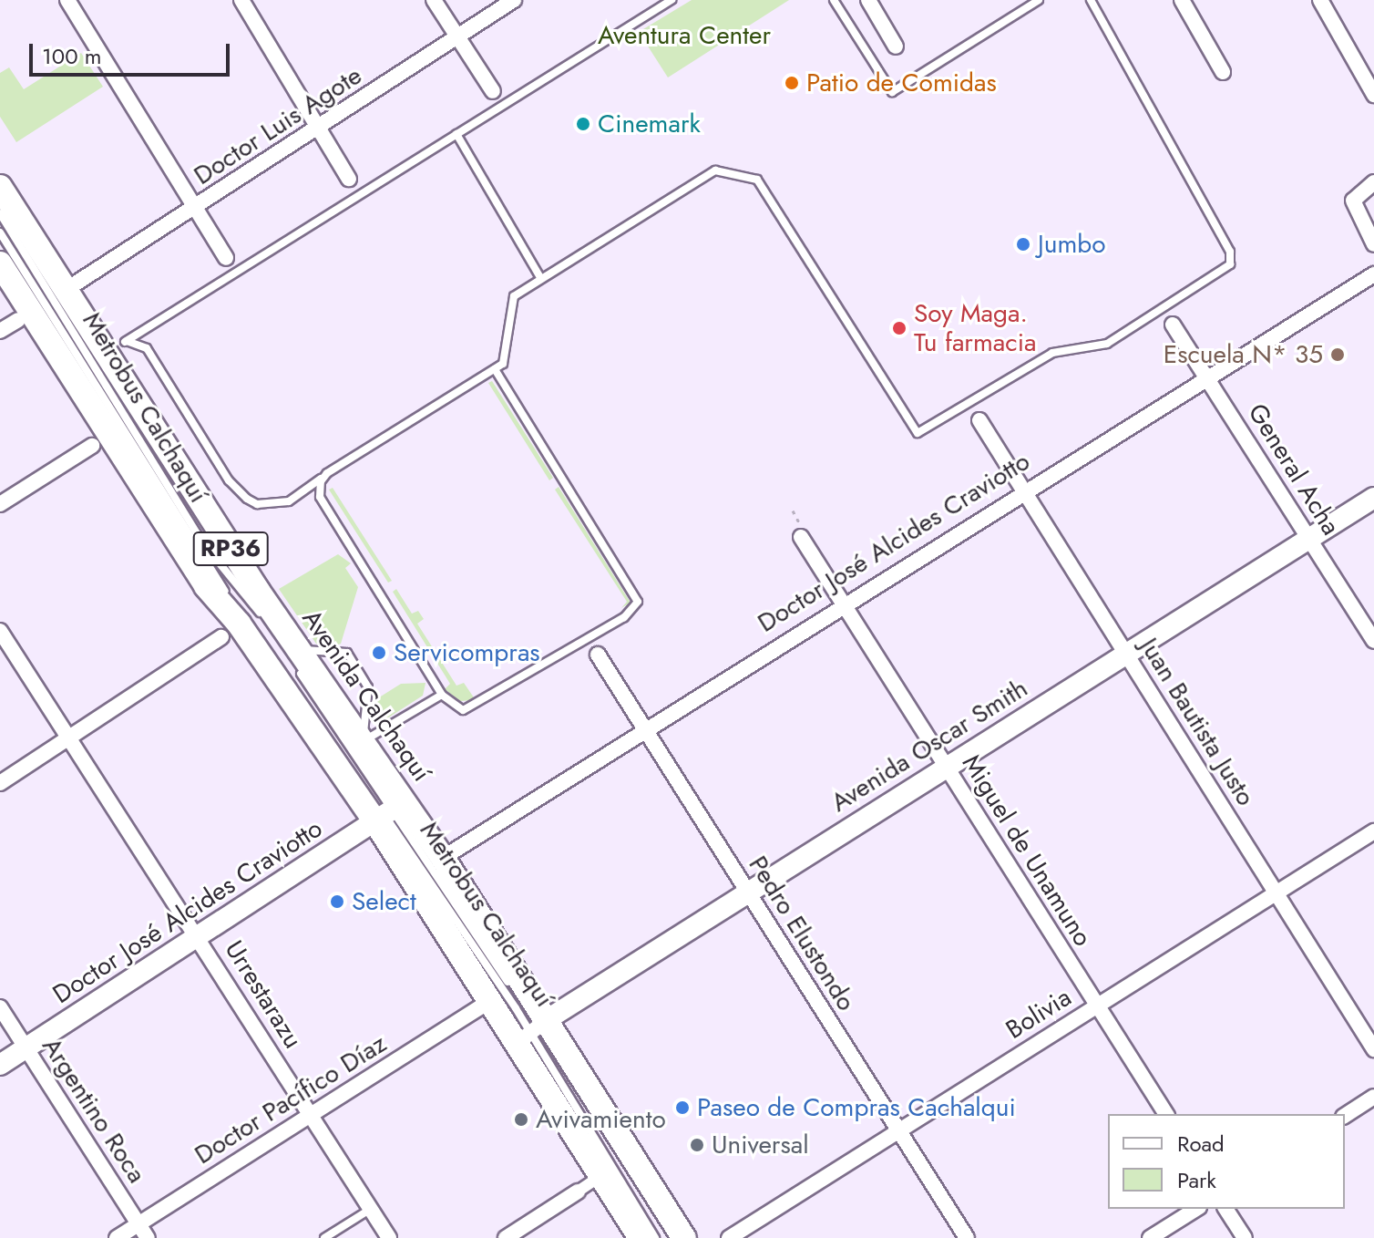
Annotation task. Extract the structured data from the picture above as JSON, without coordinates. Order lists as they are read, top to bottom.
{
  "streets": {
    "main road": [
      "Doctor José Alcides Craviotto",
      "RP36",
      "Avenida Calchaquí",
      "Avenida Oscar Smith"
    ],
    "street": [
      "Doctor Luis Agote",
      "General Acha",
      "Juan Bautista Justo",
      "Miguel de Unamuno",
      "Pedro Elustondo",
      "Urrestarazu",
      "Bolivia",
      "Doctor Pacífico Díaz",
      "Argentino Roca"
    ],
    "lane": ["Metrobus Calchaquí"]
  },
  "crossings": [
    ["Doctor Luis Agote", "Avenida Calchaquí"],
    ["Metrobus Calchaquí", "Doctor José Alcides Craviotto"],
    ["Metrobus Calchaquí", "Avenida Calchaquí"],
    ["Metrobus Calchaquí", "Avenida Oscar Smith"],
    ["General Acha", "Doctor José Alcides Craviotto"],
    ["General Acha", "Avenida Oscar Smith"],
    ["Doctor José Alcides Craviotto", "Avenida Calchaquí"],
    ["Doctor José Alcides Craviotto", "Juan Bautista Justo"],
    ["Doctor José Alcides Craviotto", "Miguel de Unamuno"],
    ["Doctor José Alcides Craviotto", "Pedro Elustondo"],
    ["Doctor José Alcides Craviotto", "Urrestarazu"],
    ["Doctor José Alcides Craviotto", "Argentino Roca"],
    ["Avenida Calchaquí", "Avenida Oscar Smith"],
    ["Avenida Calchaquí", "Doctor Pacífico Díaz"],
    ["Juan Bautista Justo", "Avenida Oscar Smith"],
    ["Juan Bautista Justo", "Bolivia"],
    ["Avenida Oscar Smith", "Miguel de Unamuno"],
    ["Avenida Oscar Smith", "Pedro Elustondo"],
    ["Miguel de Unamuno", "Bolivia"],
    ["Pedro Elustondo", "Bolivia"],
    ["Urrestarazu", "Doctor Pacífico Díaz"],
    ["Doctor Pacífico Díaz", "Argentino Roca"]
  ],
  "parks": ["Aventura Center"],
  "places": [
    "Patio de Comidas",
    "Cinemark",
    "Jumbo",
    "Soy Maga. Tu farmacia",
    "Escuela N* 35",
    "Servicompras",
    "Select",
    "Paseo de Compras Cachalqui",
    "Avivamiento",
    "Universal"
  ],
  "legend": ["Road", "Park"],
  "scale_bar": "100 m"
}
